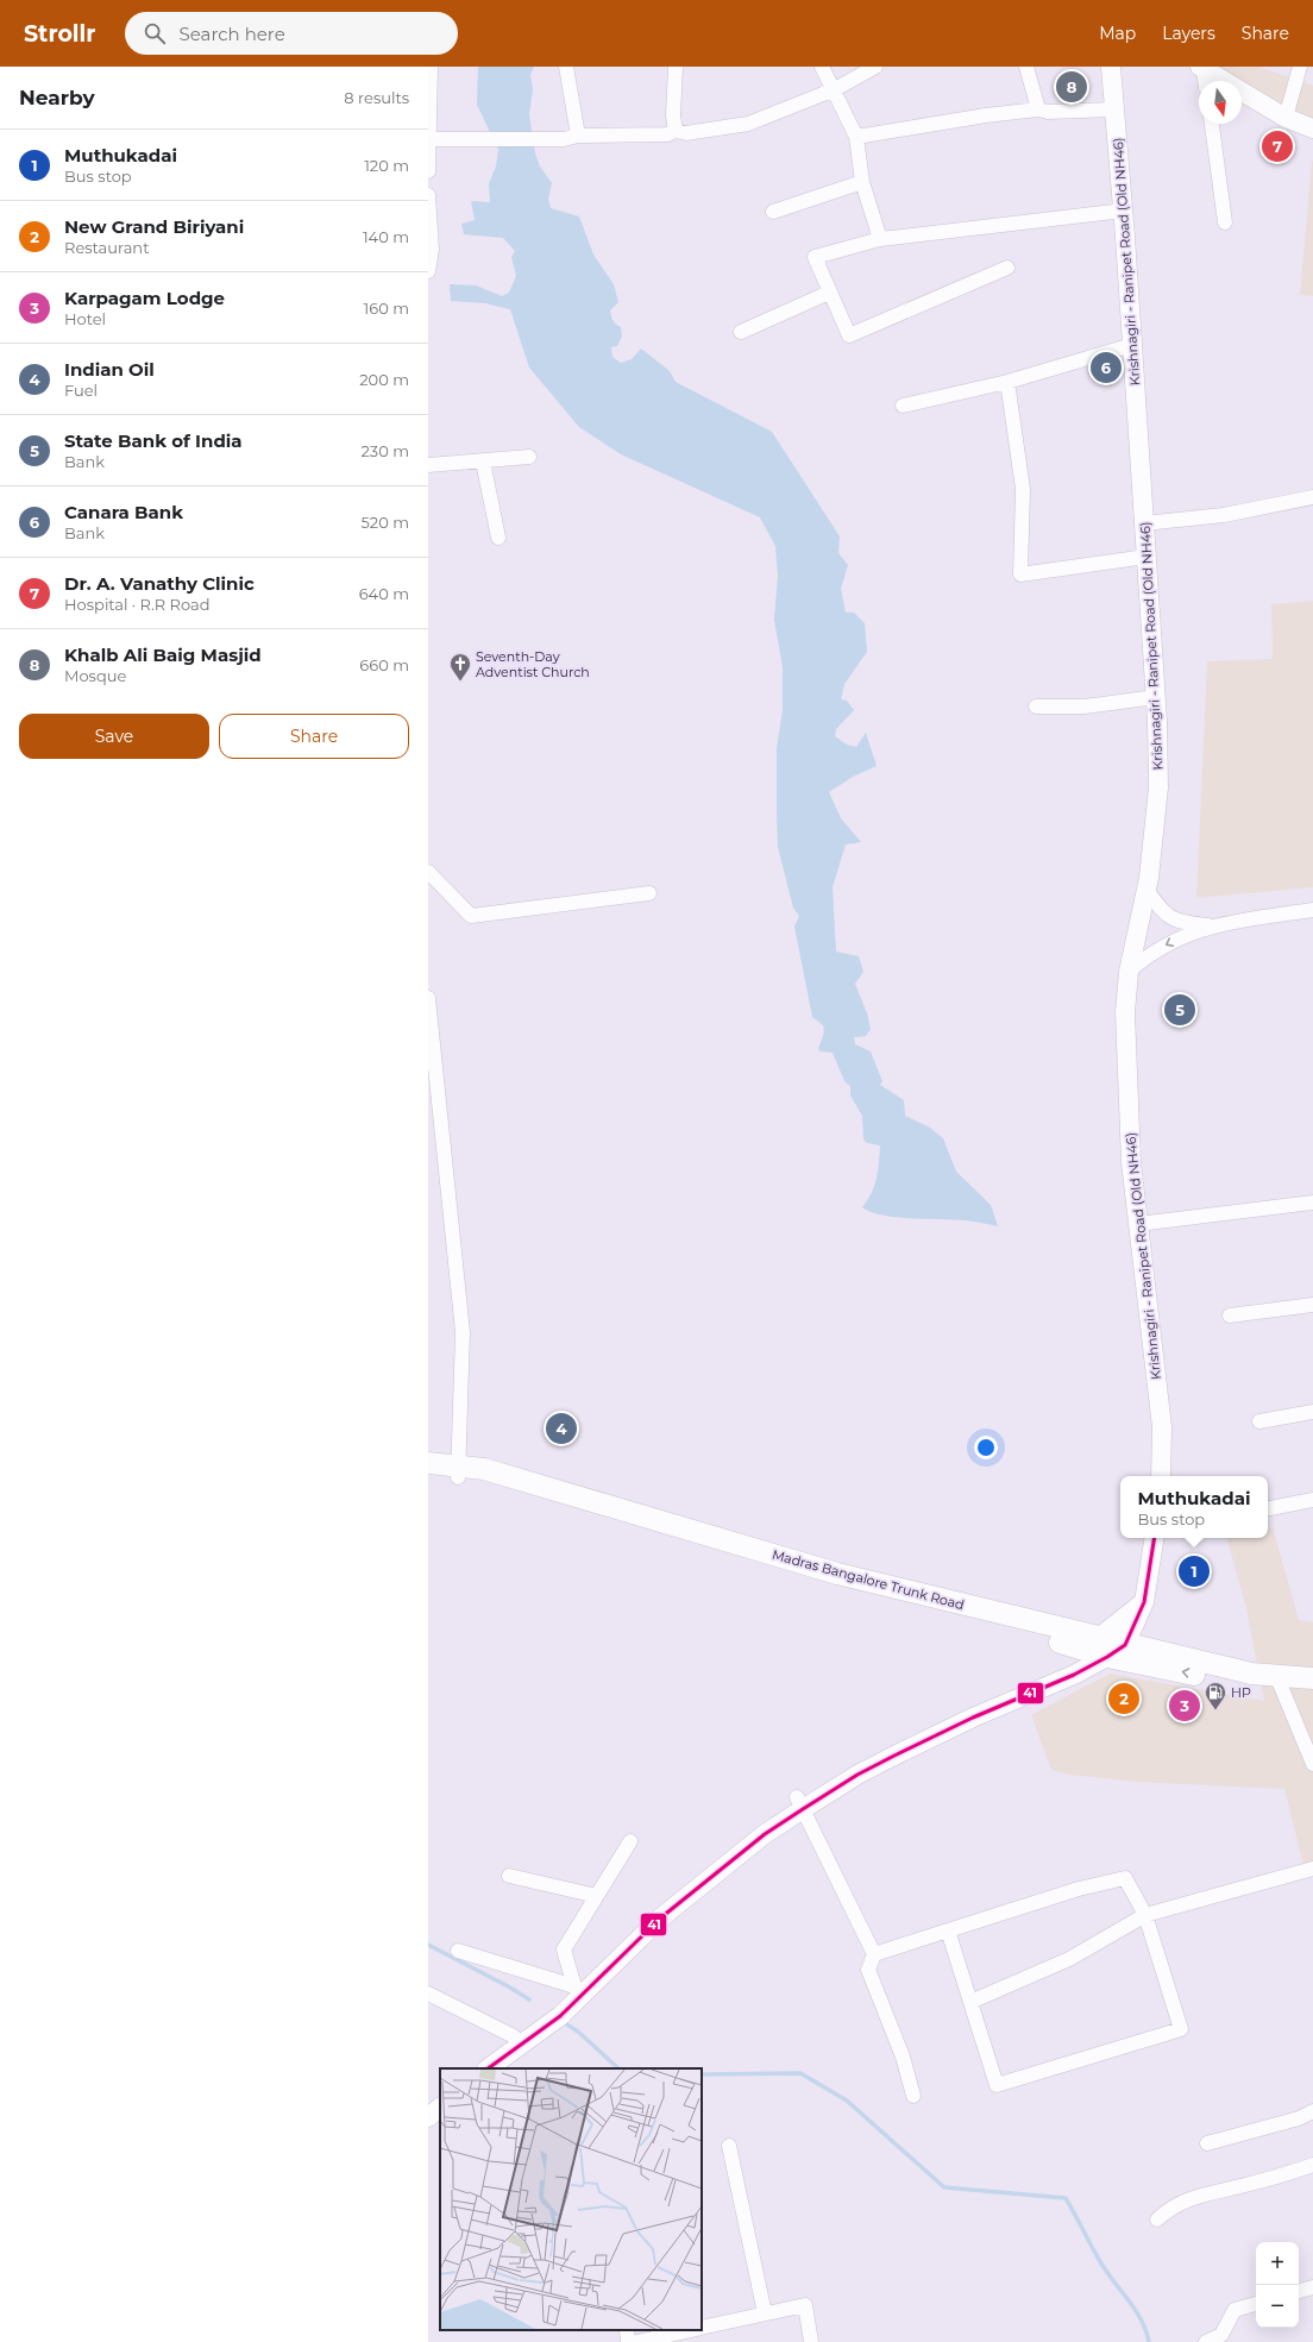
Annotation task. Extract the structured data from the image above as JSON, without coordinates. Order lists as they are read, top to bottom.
{
  "streets": {
    "highway": ["Madras Bangalore Trunk Road"],
    "main road": ["Krishnagiri - Ranipet Road (Old NH46)"]
  },
  "places": {
    "church": ["Seventh-Day Adventist Church"],
    "fuel station": ["HP"]
  },
  "lines": ["transit line 41"],
  "north": "bottom",
  "page": {
    "header": "Strollr",
    "search": "Search here",
    "nav": ["Map", "Layers", "Share"],
    "heading": ["Nearby", "8 results"],
    "pins": [
      "8",
      "7",
      "6",
      "5",
      "4",
      "1",
      "2",
      "3"
    ],
    "list": [
      {
        "mark": "1",
        "name": "Muthukadai",
        "note": "Bus stop",
        "value": "120 m"
      },
      {
        "mark": "2",
        "name": "New Grand Biriyani",
        "note": "Restaurant",
        "value": "140 m"
      },
      {
        "mark": "3",
        "name": "Karpagam Lodge",
        "note": "Hotel",
        "value": "160 m"
      },
      {
        "mark": "4",
        "name": "Indian Oil",
        "note": "Fuel",
        "value": "200 m"
      },
      {
        "mark": "5",
        "name": "State Bank of India",
        "note": "Bank",
        "value": "230 m"
      },
      {
        "mark": "6",
        "name": "Canara Bank",
        "note": "Bank",
        "value": "520 m"
      },
      {
        "mark": "7",
        "name": "Dr. A. Vanathy Clinic",
        "note": "Hospital · R.R Road",
        "value": "640 m"
      },
      {
        "mark": "8",
        "name": "Khalb Ali Baig Masjid",
        "note": "Mosque",
        "value": "660 m"
      }
    ],
    "buttons": ["Save", "Share"],
    "popup": ["Muthukadai", "Bus stop"],
    "map_buttons": ["+", "−"]
  }
}
